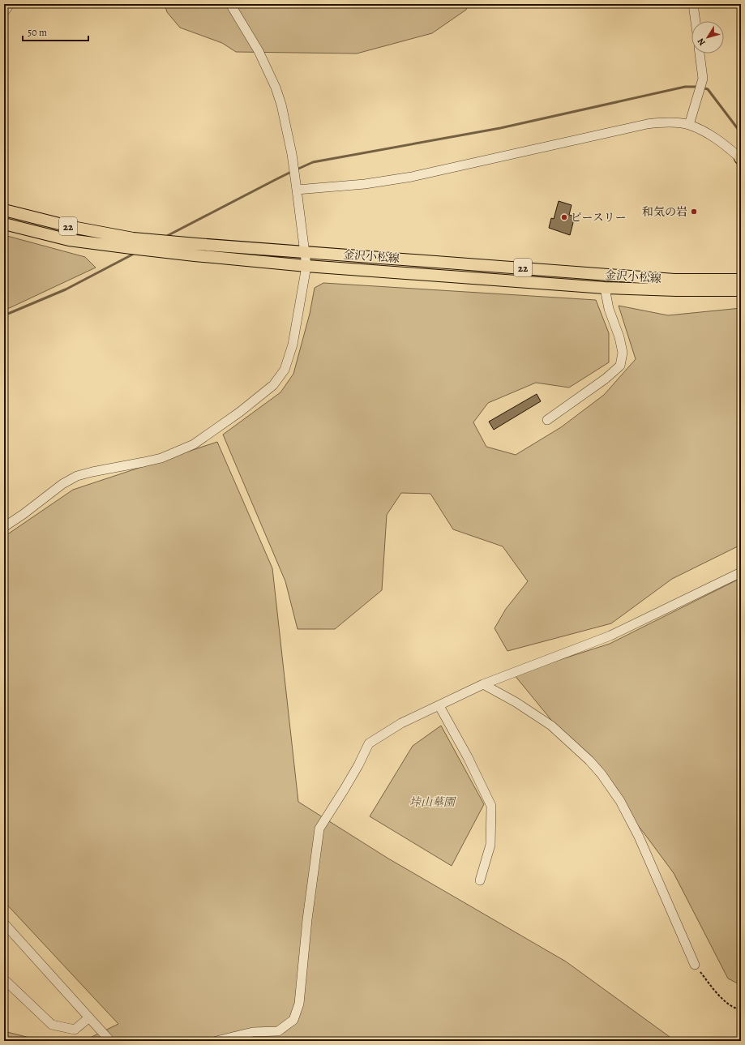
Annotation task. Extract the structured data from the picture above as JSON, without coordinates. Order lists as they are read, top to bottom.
{
  "streets": {
    "main road": ["22", "金沢小松線"]
  },
  "parks": ["垰山墓園"],
  "places": ["和気の岩", "ピースリー"],
  "scale_bar": "50 m",
  "north": "bottom left"
}
